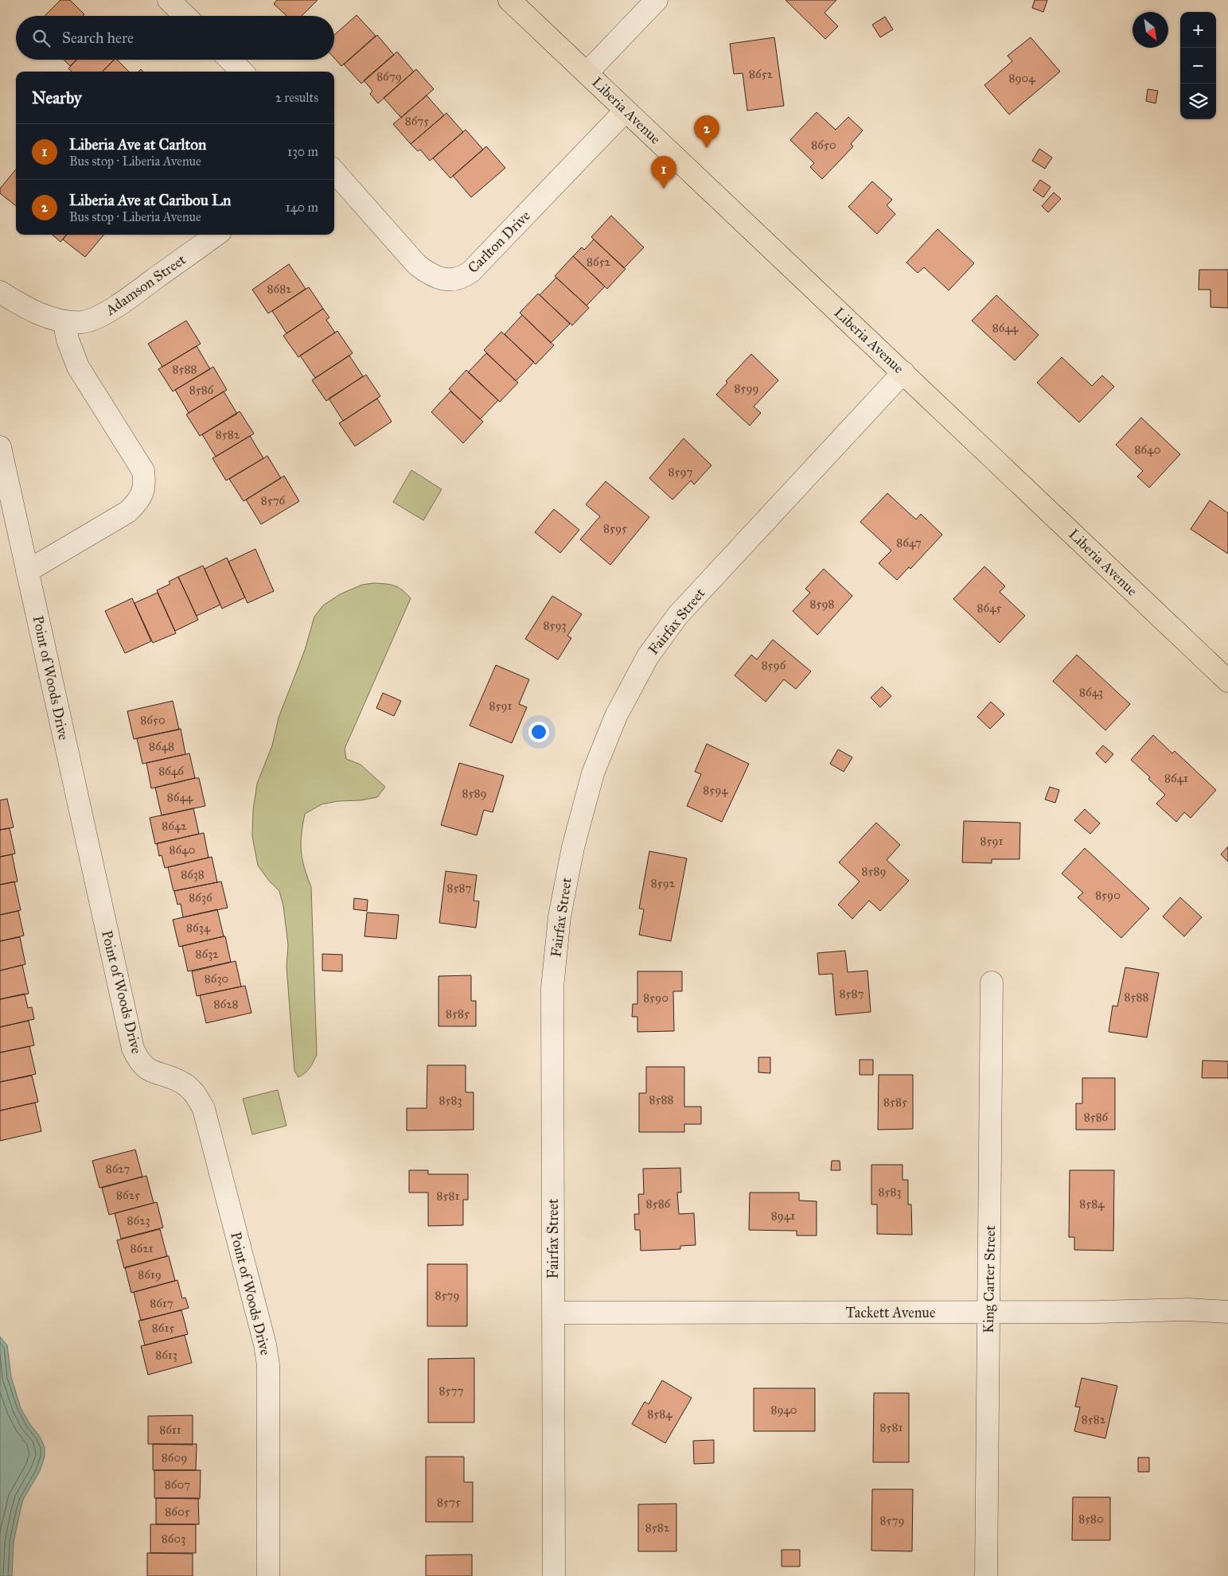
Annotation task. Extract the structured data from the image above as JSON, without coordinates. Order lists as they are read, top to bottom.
{
  "streets": {
    "main road": ["Liberia Avenue"],
    "street": [
      "Carlton Drive",
      "Adamson Street",
      "Fairfax Street",
      "Point of Woods Drive",
      "King Carter Street",
      "Tackett Avenue"
    ]
  },
  "crossings": [
    ["Liberia Avenue", "Carlton Drive"],
    ["Liberia Avenue", "Fairfax Street"],
    ["Fairfax Street", "Tackett Avenue"],
    ["King Carter Street", "Tackett Avenue"]
  ],
  "house_numbers": [
    "8652",
    "8679",
    "8904",
    "8675",
    "8650",
    "8652",
    "8682",
    "8644",
    "8588",
    "8599",
    "8586",
    "8582",
    "8640",
    "8597",
    "8576",
    "8595",
    "8647",
    "8598",
    "8645",
    "8593",
    "8596",
    "8643",
    "8591",
    "8650",
    "8648",
    "8646",
    "8641",
    "8594",
    "8589",
    "8644",
    "8642",
    "8591",
    "8640",
    "8589",
    "8638",
    "8592",
    "8587",
    "8590",
    "8636",
    "8634",
    "8632",
    "8630",
    "8587",
    "8588",
    "8590",
    "8628",
    "8585",
    "8588",
    "8583",
    "8585",
    "8586",
    "8627",
    "8583",
    "8625",
    "8581",
    "8586",
    "8584",
    "8941",
    "8623",
    "8621",
    "8619",
    "8579",
    "8617",
    "8615",
    "8613",
    "8577",
    "8940",
    "8584",
    "8582",
    "8581",
    "8611",
    "8609",
    "8607",
    "8575",
    "8605",
    "8580",
    "8579",
    "8582",
    "8603"
  ],
  "north": "bottom right",
  "page": {
    "map_buttons": ["+", "−"],
    "search": "Search here",
    "heading": ["Nearby", "2 results"],
    "pins": ["2", "1"],
    "list": [
      {
        "mark": "1",
        "name": "Liberia Ave at Carlton",
        "note": "Bus stop · Liberia Avenue",
        "value": "130 m"
      },
      {
        "mark": "2",
        "name": "Liberia Ave at Caribou Ln",
        "note": "Bus stop · Liberia Avenue",
        "value": "140 m"
      }
    ]
  }
}
